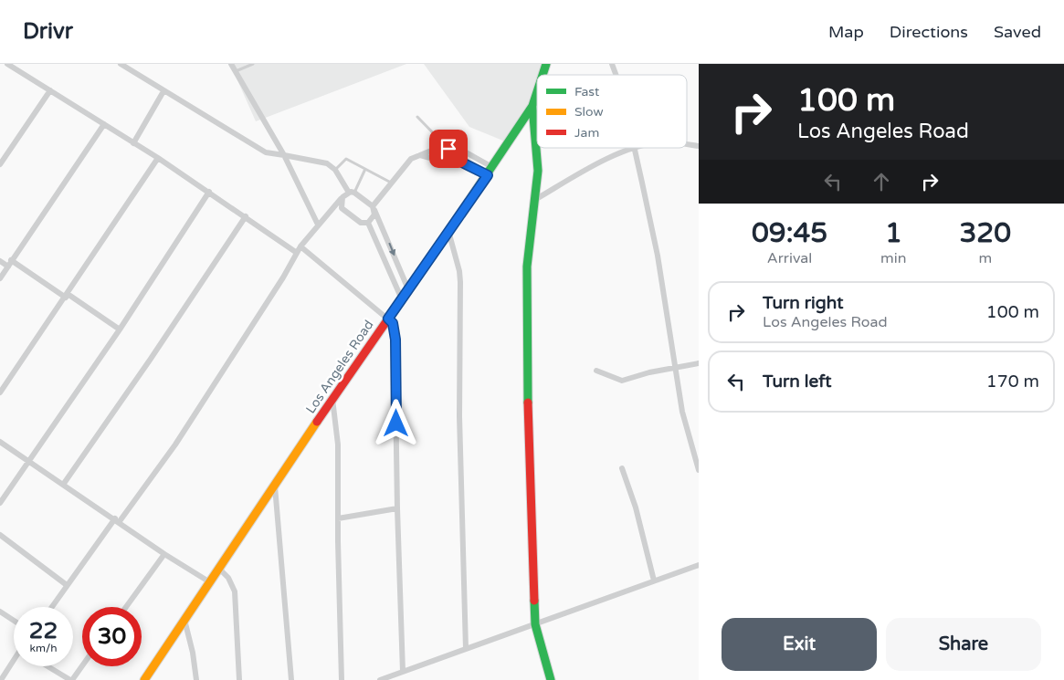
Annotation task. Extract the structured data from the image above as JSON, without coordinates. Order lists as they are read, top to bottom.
{
  "streets": {
    "main road": ["Los Angeles Road"]
  },
  "legend": ["Fast", "Slow", "Jam"],
  "page": {
    "header": "Drivr",
    "nav": ["Map", "Directions", "Saved"],
    "turn": ["100 m", "Los Angeles Road"],
    "eta": [
      "09:45",
      "Arrival",
      "1",
      "min",
      "320",
      "m"
    ],
    "list": [
      {
        "name": "Turn right",
        "note": "Los Angeles Road",
        "value": "100 m"
      },
      {
        "name": "Turn left",
        "value": "170 m"
      }
    ],
    "speed": "22 km/h",
    "limit": "30",
    "buttons": ["Exit", "Share"]
  }
}
